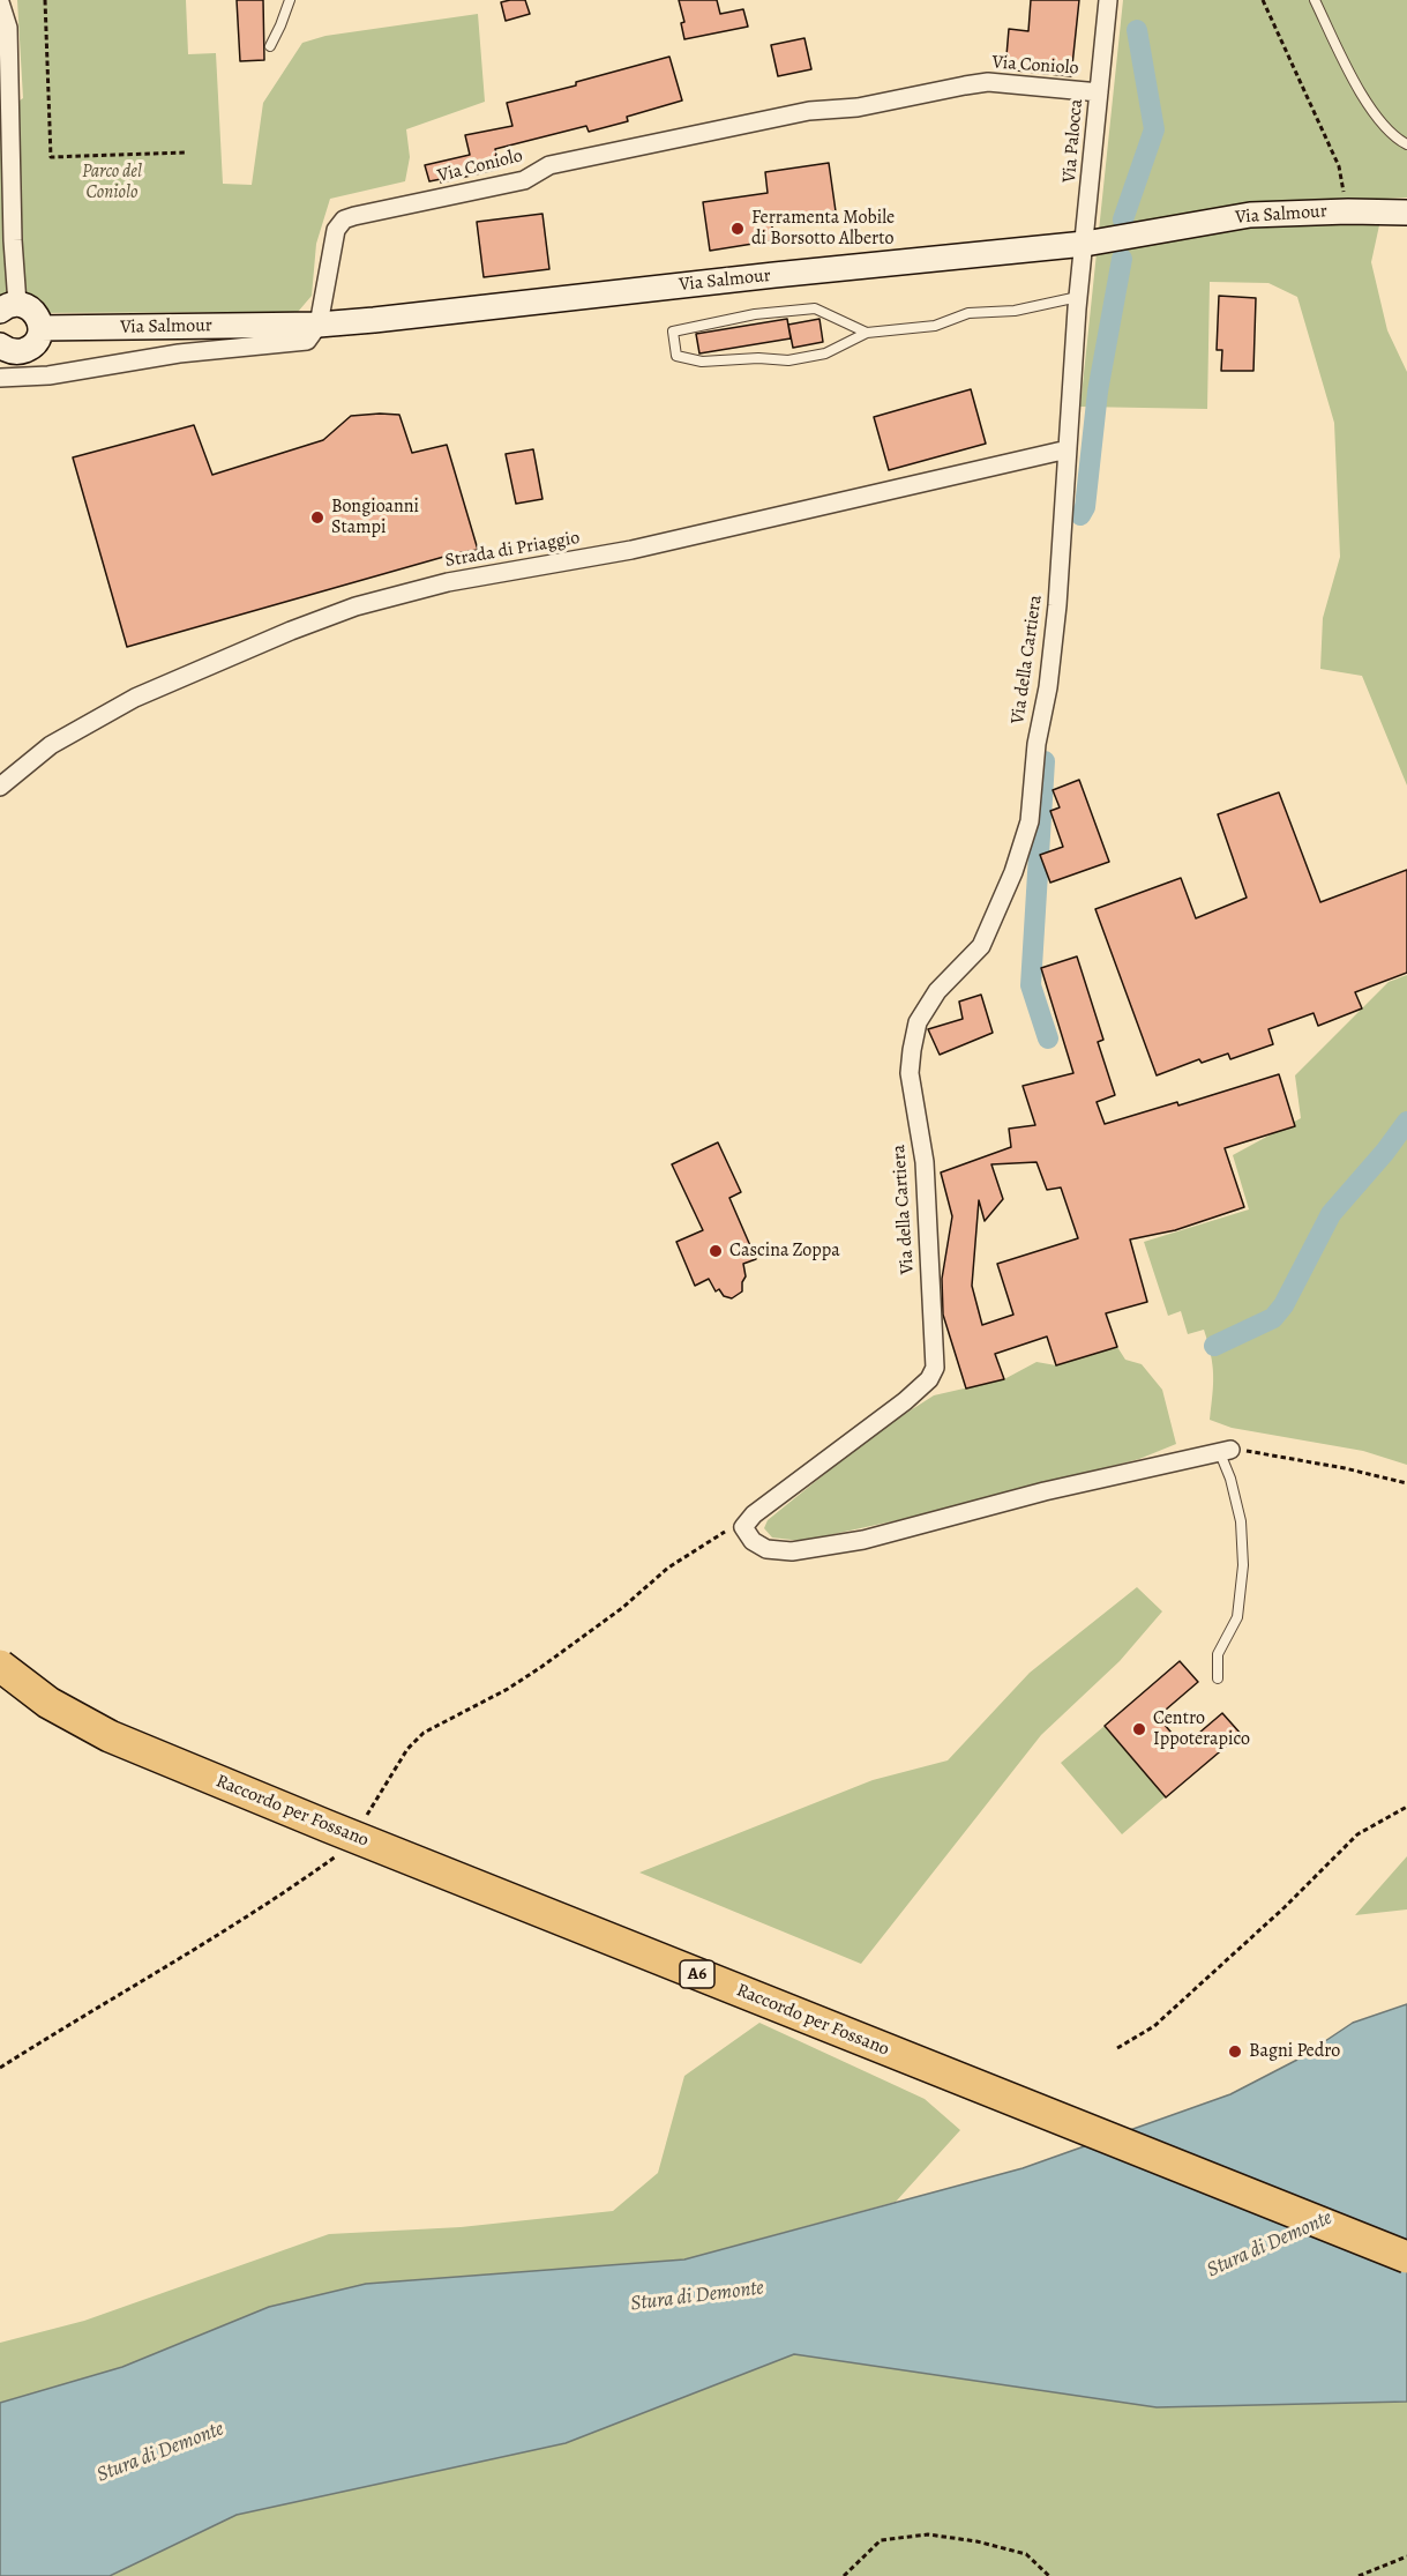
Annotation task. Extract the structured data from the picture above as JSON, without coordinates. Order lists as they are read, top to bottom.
{
  "streets": {
    "highway": ["Raccordo per Fossano", "A6"],
    "main road": ["Via Salmour"],
    "street": [
      "Via Coniolo",
      "Via Palocca",
      "Strada di Priaggio",
      "Via della Cartiera"
    ]
  },
  "crossings": [
    ["Via Coniolo", "Via Palocca"],
    ["Via Coniolo", "Via Salmour"],
    ["Via Palocca", "Via Salmour"],
    ["Via Palocca", "Via della Cartiera"],
    ["Via Salmour", "Via della Cartiera"],
    ["Strada di Priaggio", "Via della Cartiera"]
  ],
  "water": ["Stura di Demonte"],
  "parks": ["Parco del Coniolo"],
  "places": [
    "Ferramenta Mobile di Borsotto Alberto",
    "Bongioanni Stampi",
    "Cascina Zoppa",
    "Centro Ippoterapico",
    "Bagni Pedro"
  ]
}
